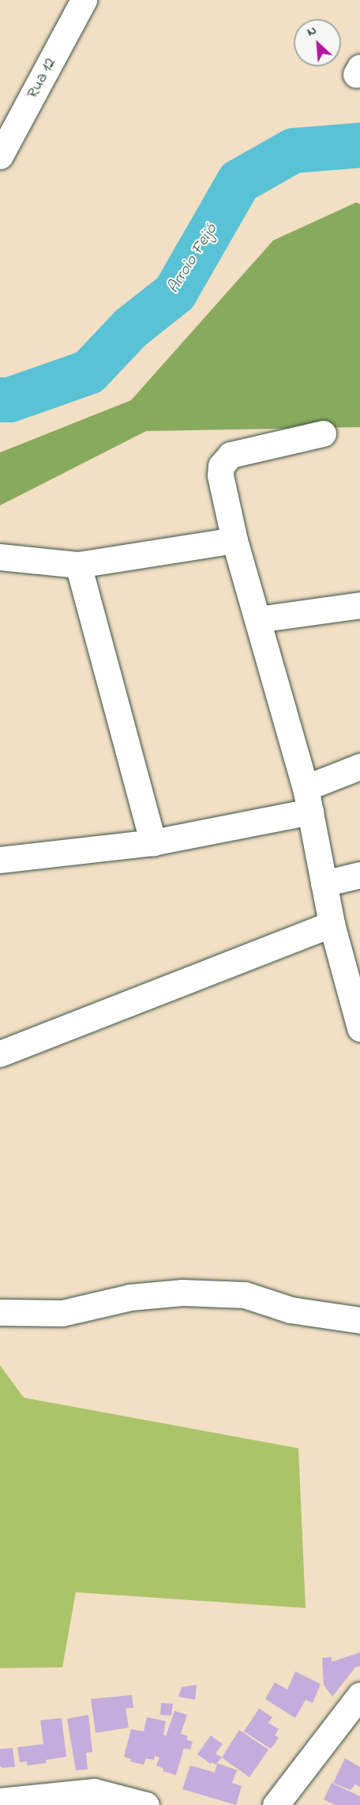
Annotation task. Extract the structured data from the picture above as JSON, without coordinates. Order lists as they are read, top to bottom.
{
  "streets": {
    "street": ["Rua 12"]
  },
  "water": ["Arroio Feijó"],
  "north": "top left"
}
